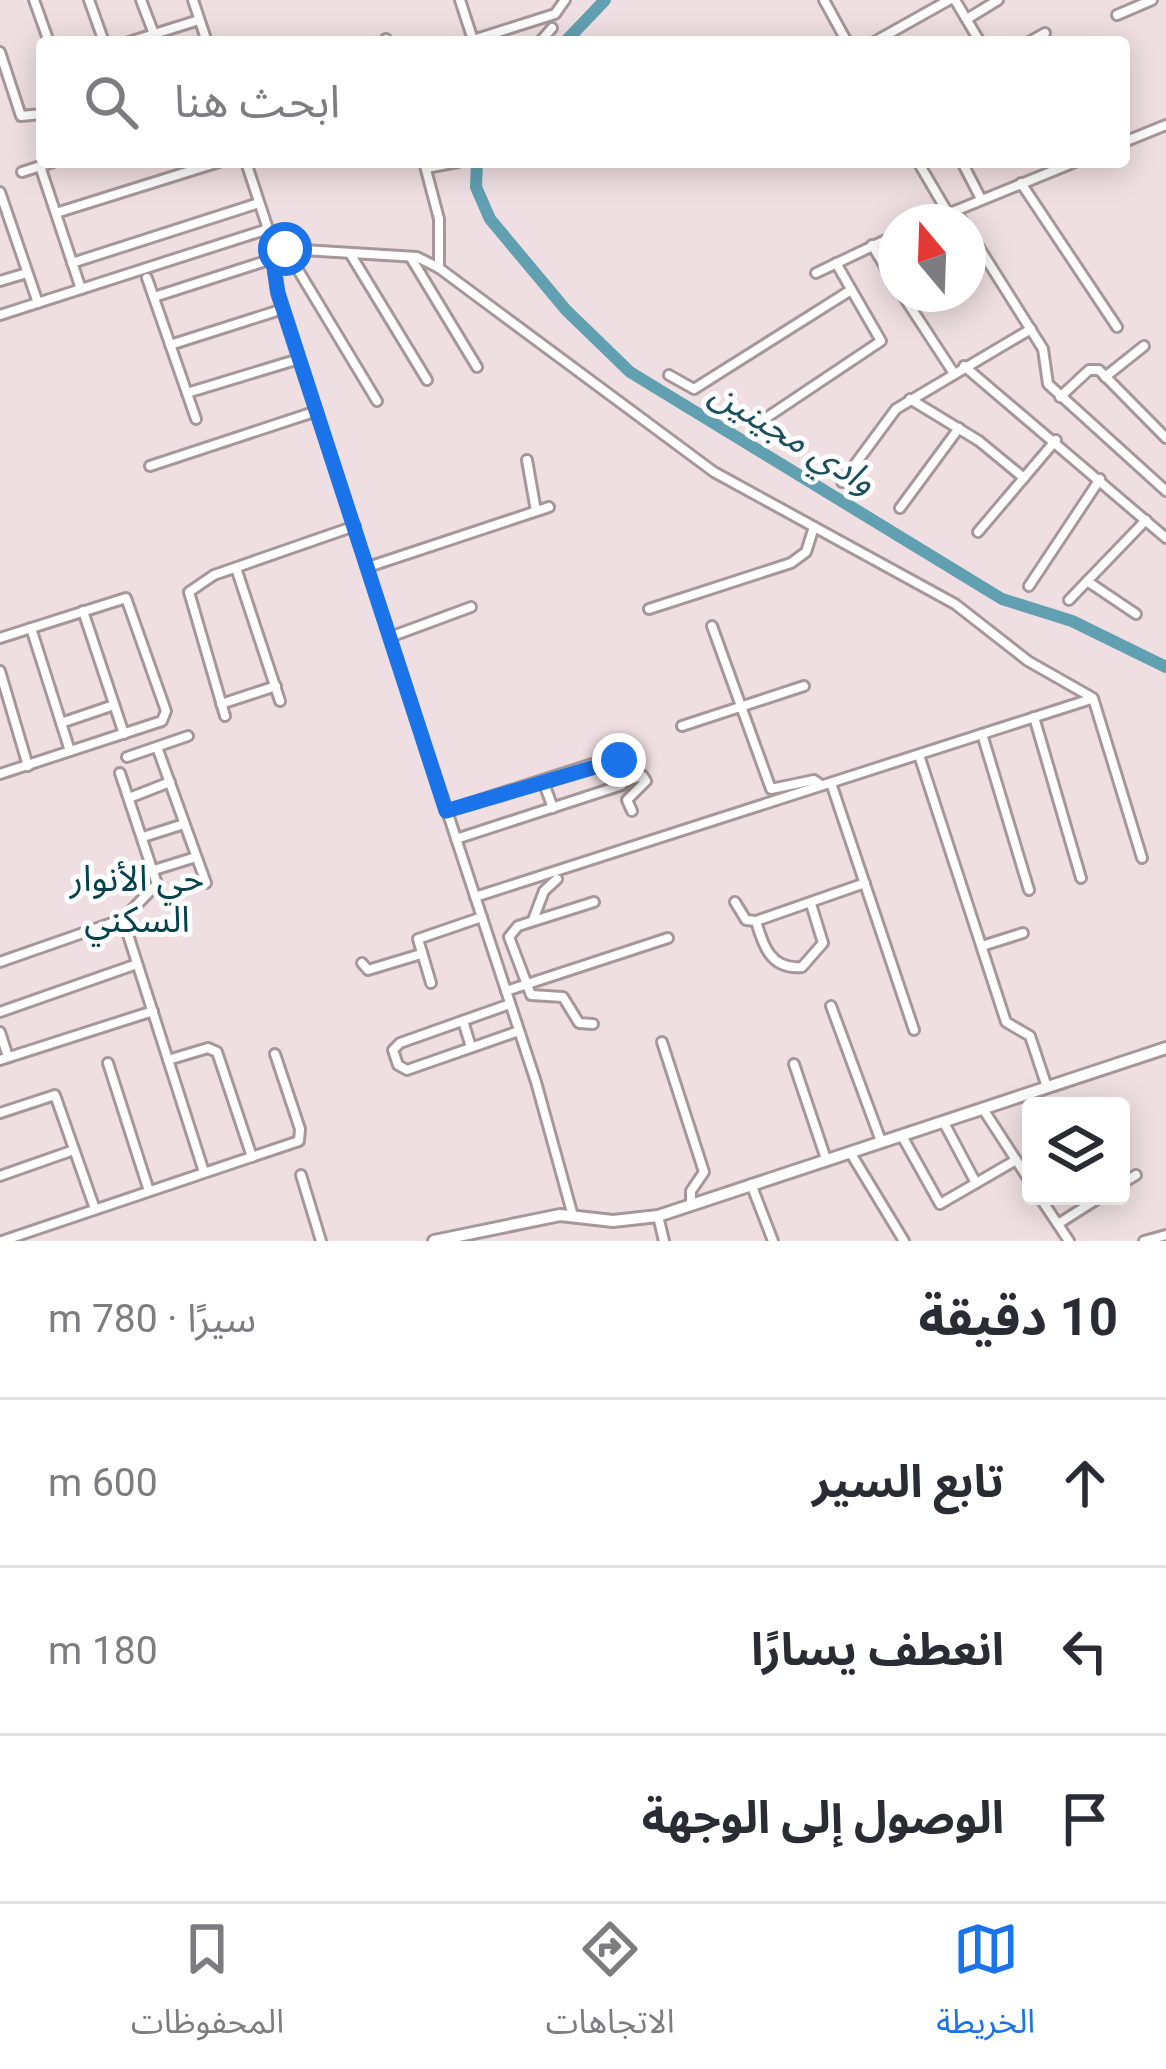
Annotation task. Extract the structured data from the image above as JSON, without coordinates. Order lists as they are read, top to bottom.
{
  "districts": ["حي الأنوار السكني"],
  "water": ["وادي مجينين"],
  "north": "top",
  "page": {
    "search": "ابحث هنا",
    "heading": ["10 دقيقة", "سيرًا · 780 m"],
    "list": [
      ["تابع السير", "600 m"],
      ["انعطف يسارًا", "180 m"],
      "الوصول إلى الوجهة"
    ],
    "nav": ["الخريطة", "الاتجاهات", "المحفوظات"]
  }
}
